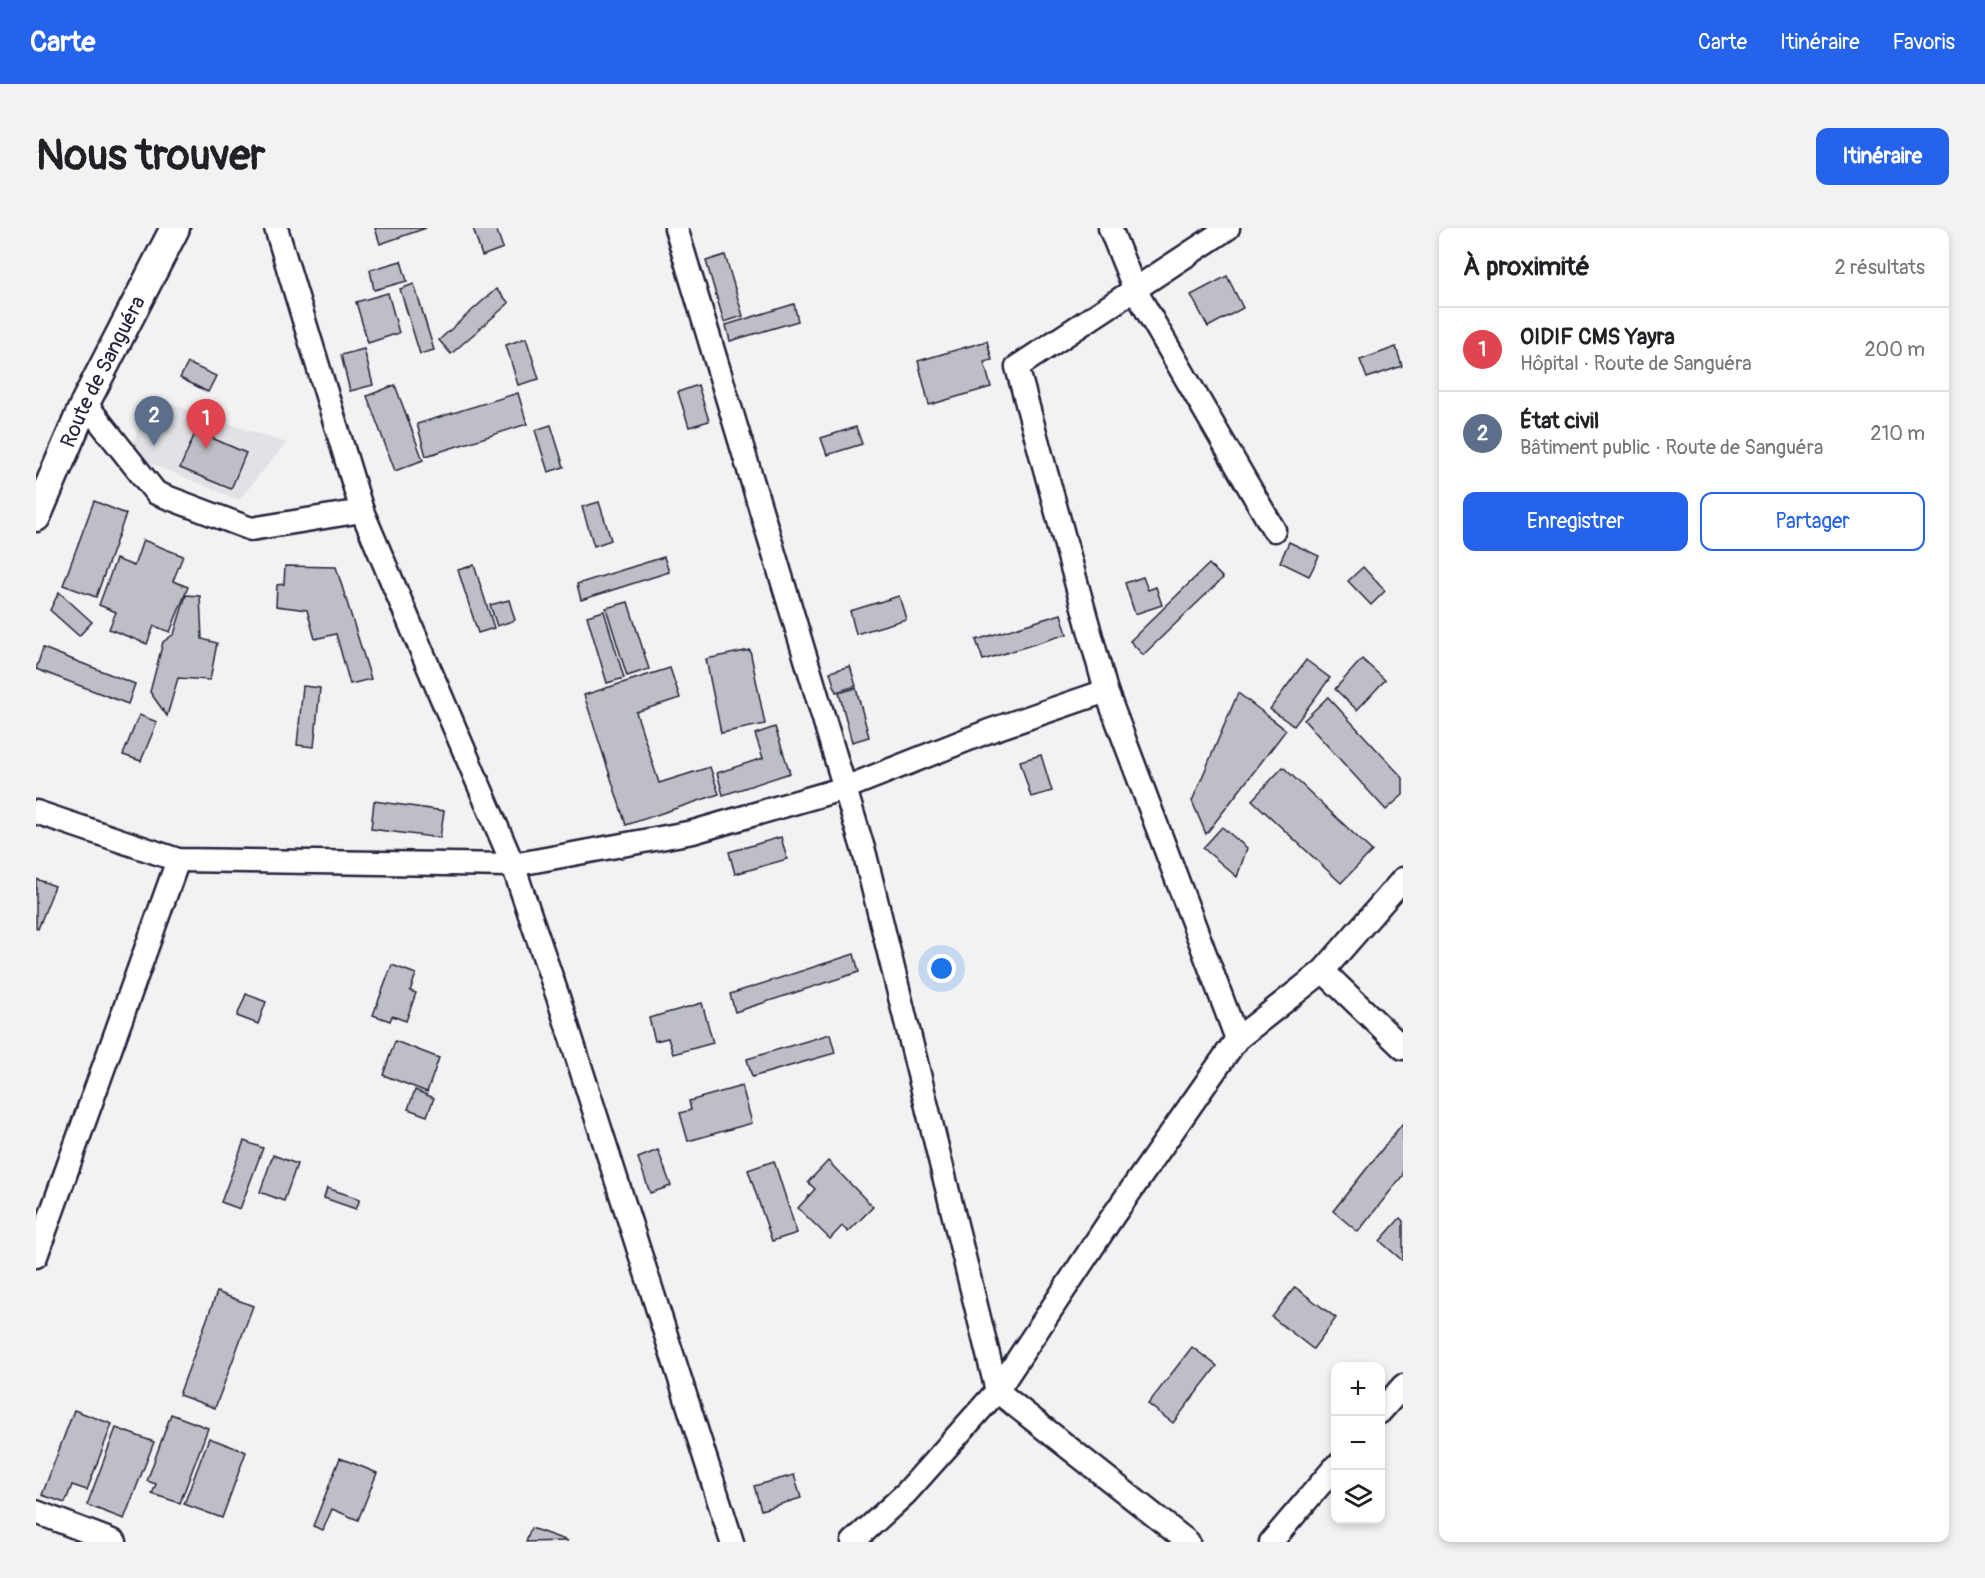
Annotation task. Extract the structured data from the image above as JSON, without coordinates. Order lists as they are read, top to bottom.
{
  "streets": {
    "street": ["Route de Sanguéra"]
  },
  "page": {
    "header": "Carte",
    "nav": ["Carte", "Itinéraire", "Favoris"],
    "buttons": [
      "Itinéraire",
      ["Enregistrer", "Partager"]
    ],
    "title": "Nous trouver",
    "heading": ["À proximité", "2 résultats"],
    "list": [
      {
        "mark": "1",
        "name": "OIDIF CMS Yayra",
        "note": "Hôpital · Route de Sanguéra",
        "value": "200 m"
      },
      {
        "mark": "2",
        "name": "État civil",
        "note": "Bâtiment public · Route de Sanguéra",
        "value": "210 m"
      }
    ],
    "pins": ["2", "1"],
    "map_buttons": ["+", "−"]
  }
}
